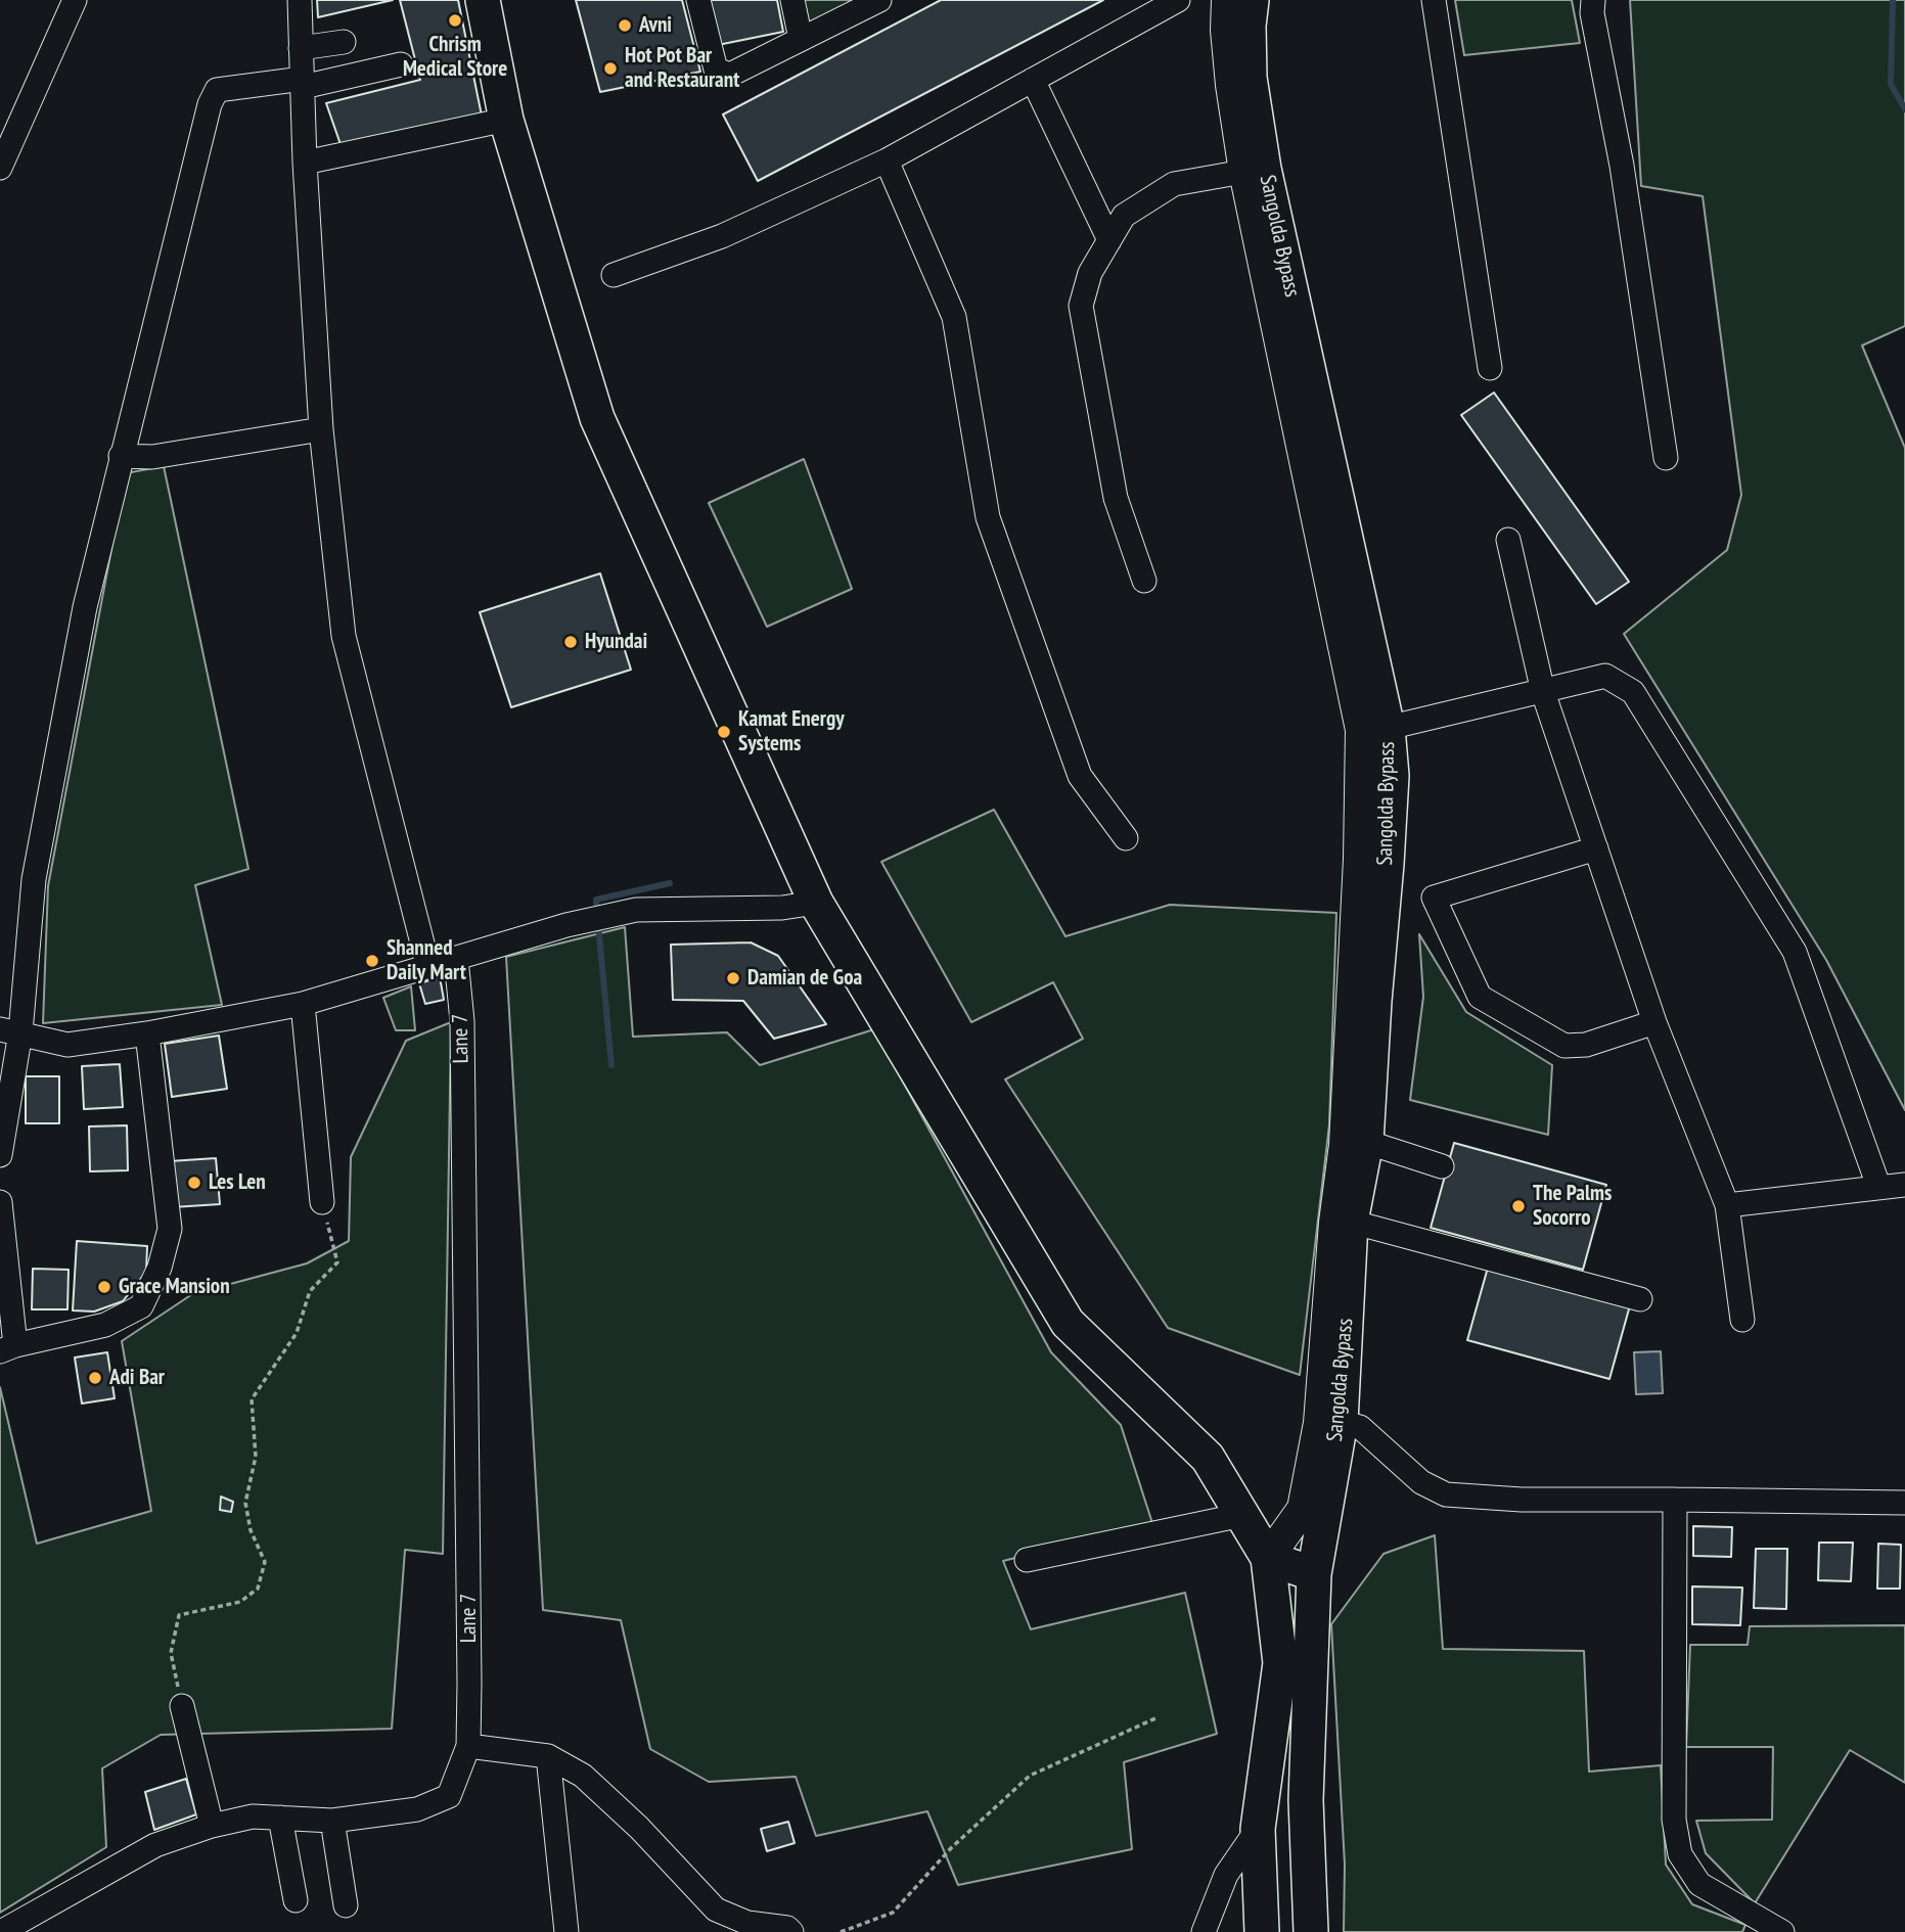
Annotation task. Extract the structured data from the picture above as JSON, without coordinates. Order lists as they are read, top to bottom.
{
  "streets": {
    "highway": ["Sangolda Bypass"],
    "street": ["Lane 7"]
  },
  "places": [
    "Chrism Medical Store",
    "Avni",
    "Hot Pot Bar and Restaurant",
    "Hyundai",
    "Kamat Energy Systems",
    "Shanned Daily Mart",
    "Damian de Goa",
    "Les Len",
    "The Palms Socorro",
    "Grace Mansion",
    "Adi Bar"
  ]
}
